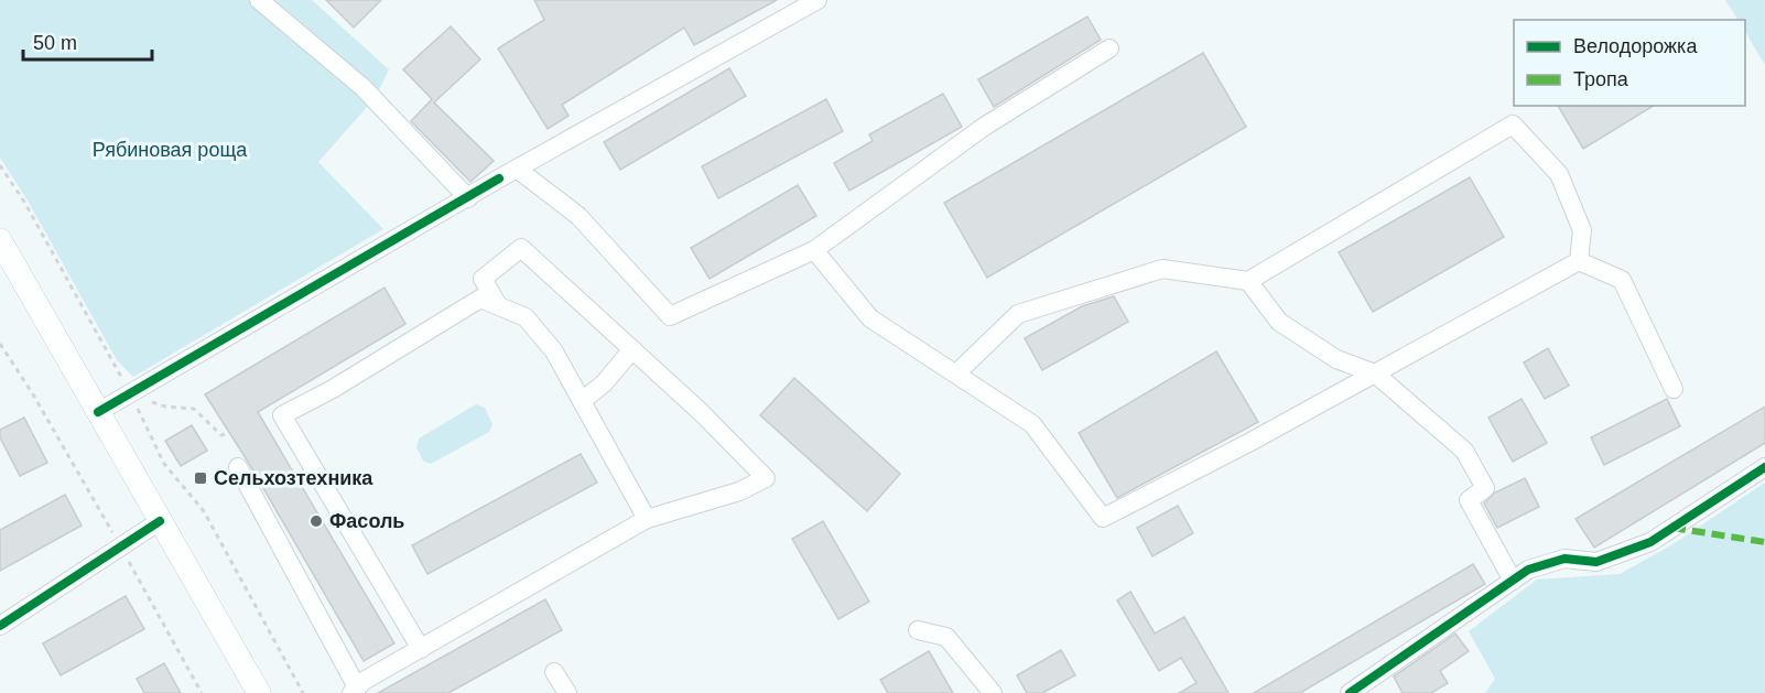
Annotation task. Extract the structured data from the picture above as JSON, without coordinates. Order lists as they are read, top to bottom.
{
  "parks": ["Рябиновая роща"],
  "places": {
    "transit": ["Сельхозтехника"],
    "other": ["Фасоль"]
  },
  "legend": ["Велодорожка", "Тропа"],
  "scale_bar": "50 m"
}
